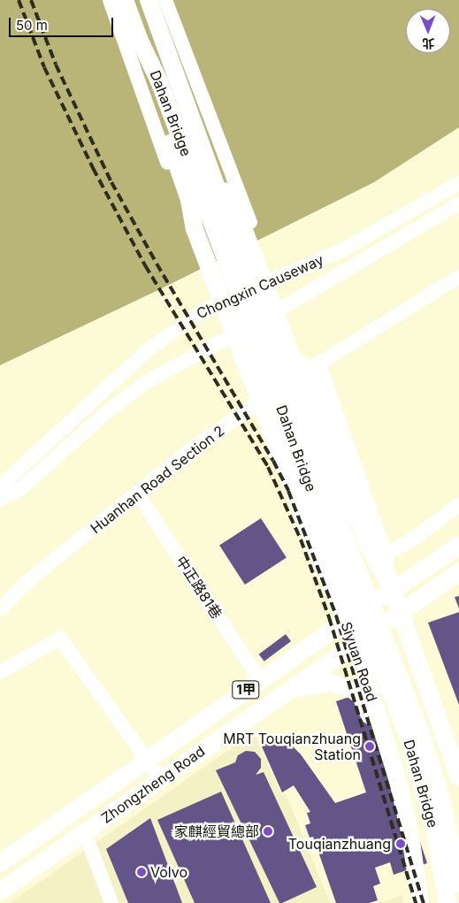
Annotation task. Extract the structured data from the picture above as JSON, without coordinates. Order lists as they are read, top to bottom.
{
  "streets": {
    "main road": [
      "Dahan Bridge",
      "Siyuan Road",
      "1甲",
      "Zhongzheng Road"
    ],
    "street": ["Chongxin Causeway", "Huanhan Road Section 2", "中正路81巷"]
  },
  "crossings": [
    ["Huanhan Road Section 2", "中正路81巷"],
    ["Huanhan Road Section 2", "Siyuan Road"],
    ["中正路81巷", "Zhongzheng Road"],
    ["Siyuan Road", "Zhongzheng Road"]
  ],
  "places": [
    "MRT Touqianzhuang Station",
    "家麒經貿總部",
    "Touqianzhuang",
    "Volvo"
  ],
  "scale_bar": "50 m",
  "north": "bottom"
}
